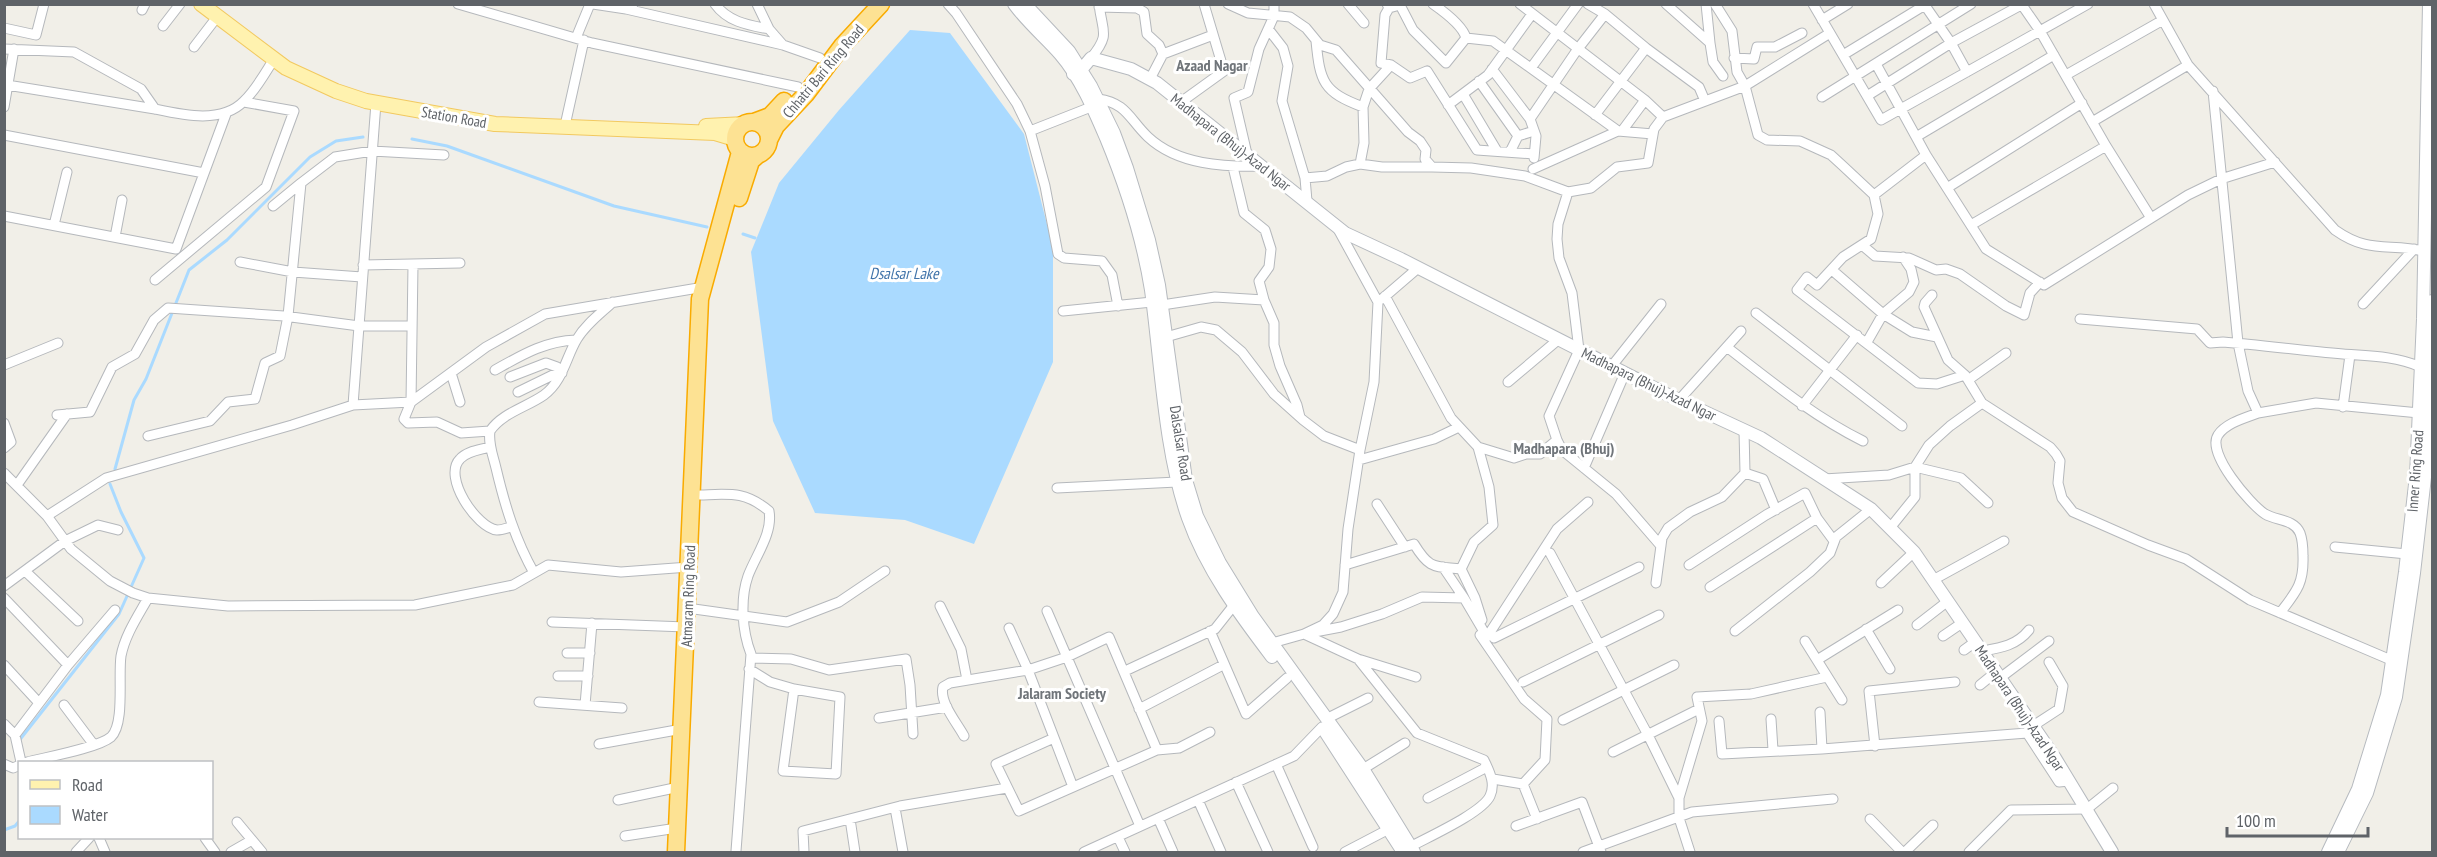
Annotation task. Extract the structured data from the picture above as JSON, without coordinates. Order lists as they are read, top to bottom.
{
  "streets": {
    "highway": ["Chhatri Bari Ring Road", "Atmaram Ring Road"],
    "main road": ["Station Road"],
    "street": ["Madhapara (Bhuj)-Azad Ngar", "Dalsalsar Road", "Inner Ring Road"]
  },
  "crossings": [
    ["Chhatri Bari Ring Road", "Station Road"],
    ["Chhatri Bari Ring Road", "Atmaram Ring Road"],
    ["Station Road", "Atmaram Ring Road"]
  ],
  "districts": ["Azaad Nagar", "Madhapara (Bhuj)", "Jalaram Society"],
  "water": ["Dsalsar Lake"],
  "legend": ["Road", "Water"],
  "scale_bar": "100 m"
}
